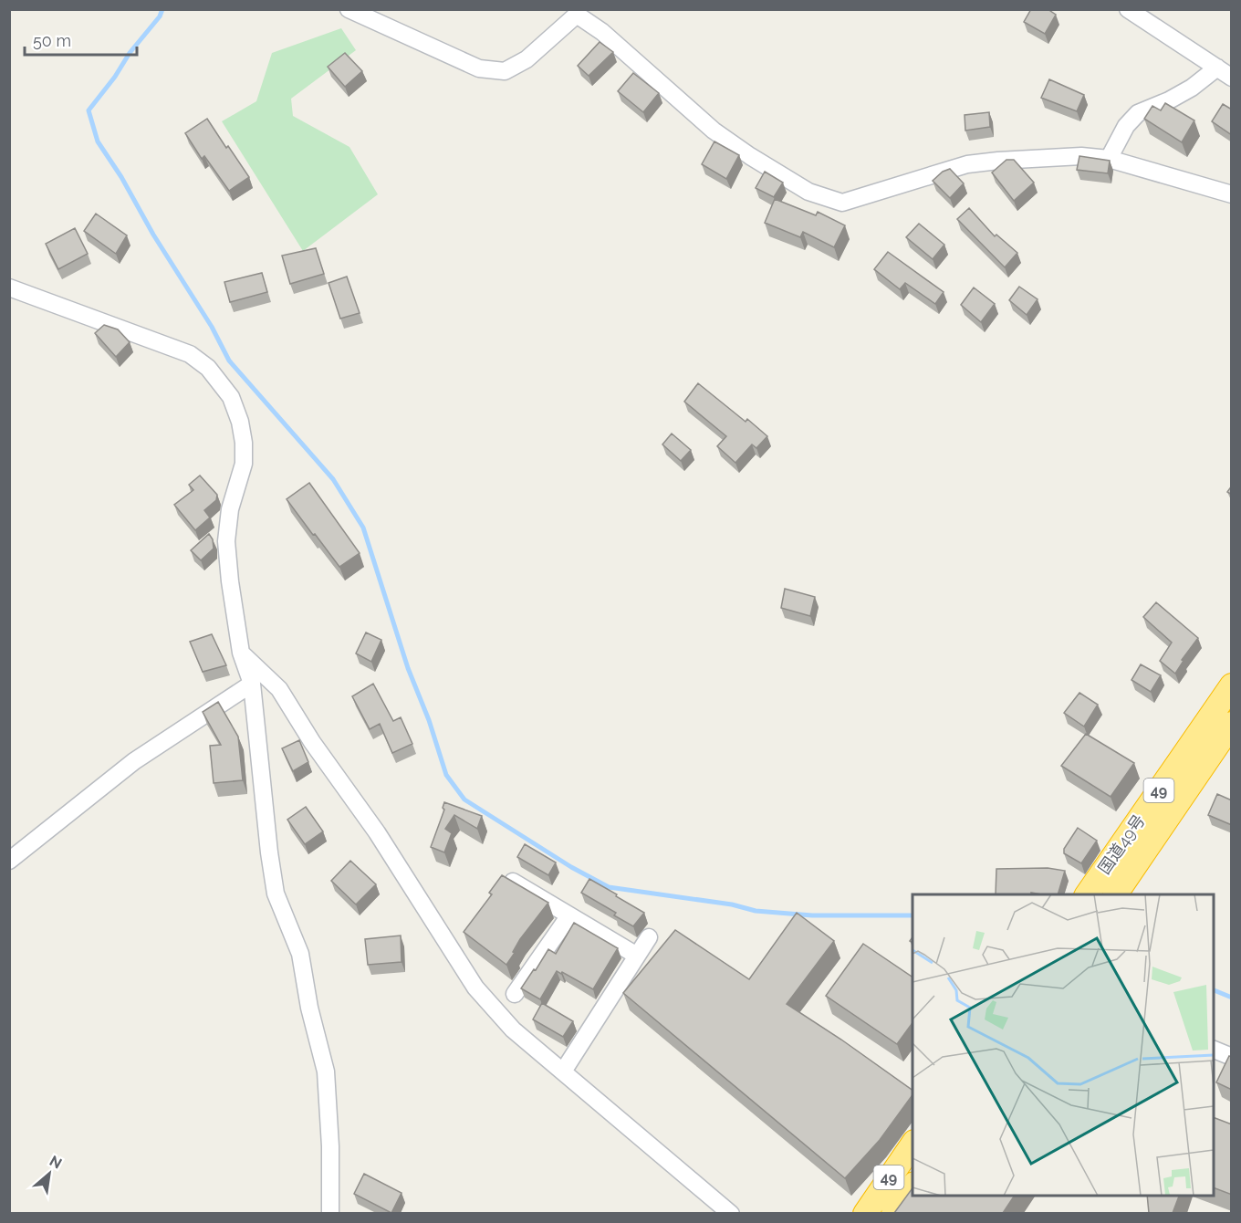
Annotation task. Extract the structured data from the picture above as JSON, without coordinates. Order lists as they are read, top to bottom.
{
  "streets": {
    "highway": ["49", "国道49号"]
  },
  "scale_bar": "50 m",
  "north": "top right"
}
